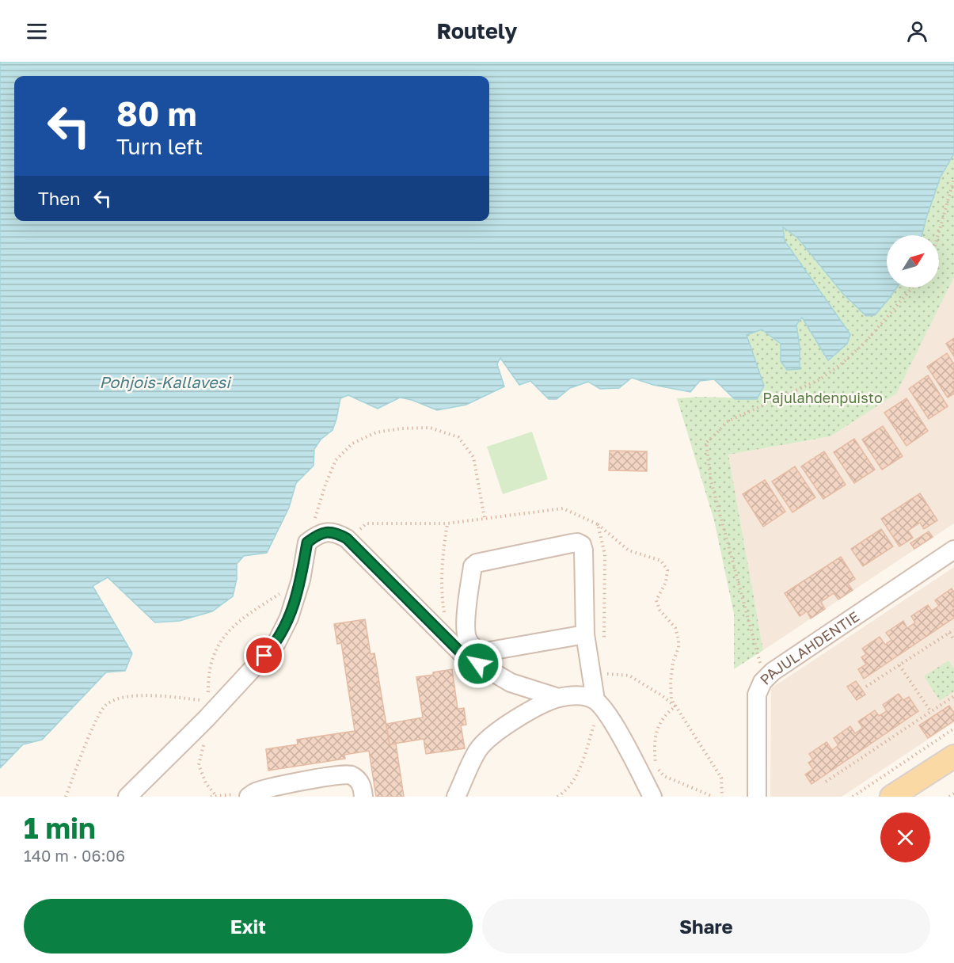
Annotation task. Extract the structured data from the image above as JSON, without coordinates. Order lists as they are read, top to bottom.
{
  "streets": {
    "street": ["PAJULAHDENTIE"]
  },
  "water": ["Pohjois-Kallavesi"],
  "parks": ["Pajulahdenpuisto"],
  "north": "top right",
  "page": {
    "header": "Routely",
    "turn": ["80 m", "Turn left"],
    "then": "Then",
    "heading": ["1 min", "140 m · 06:06"],
    "buttons": ["Exit", "Share"]
  }
}
